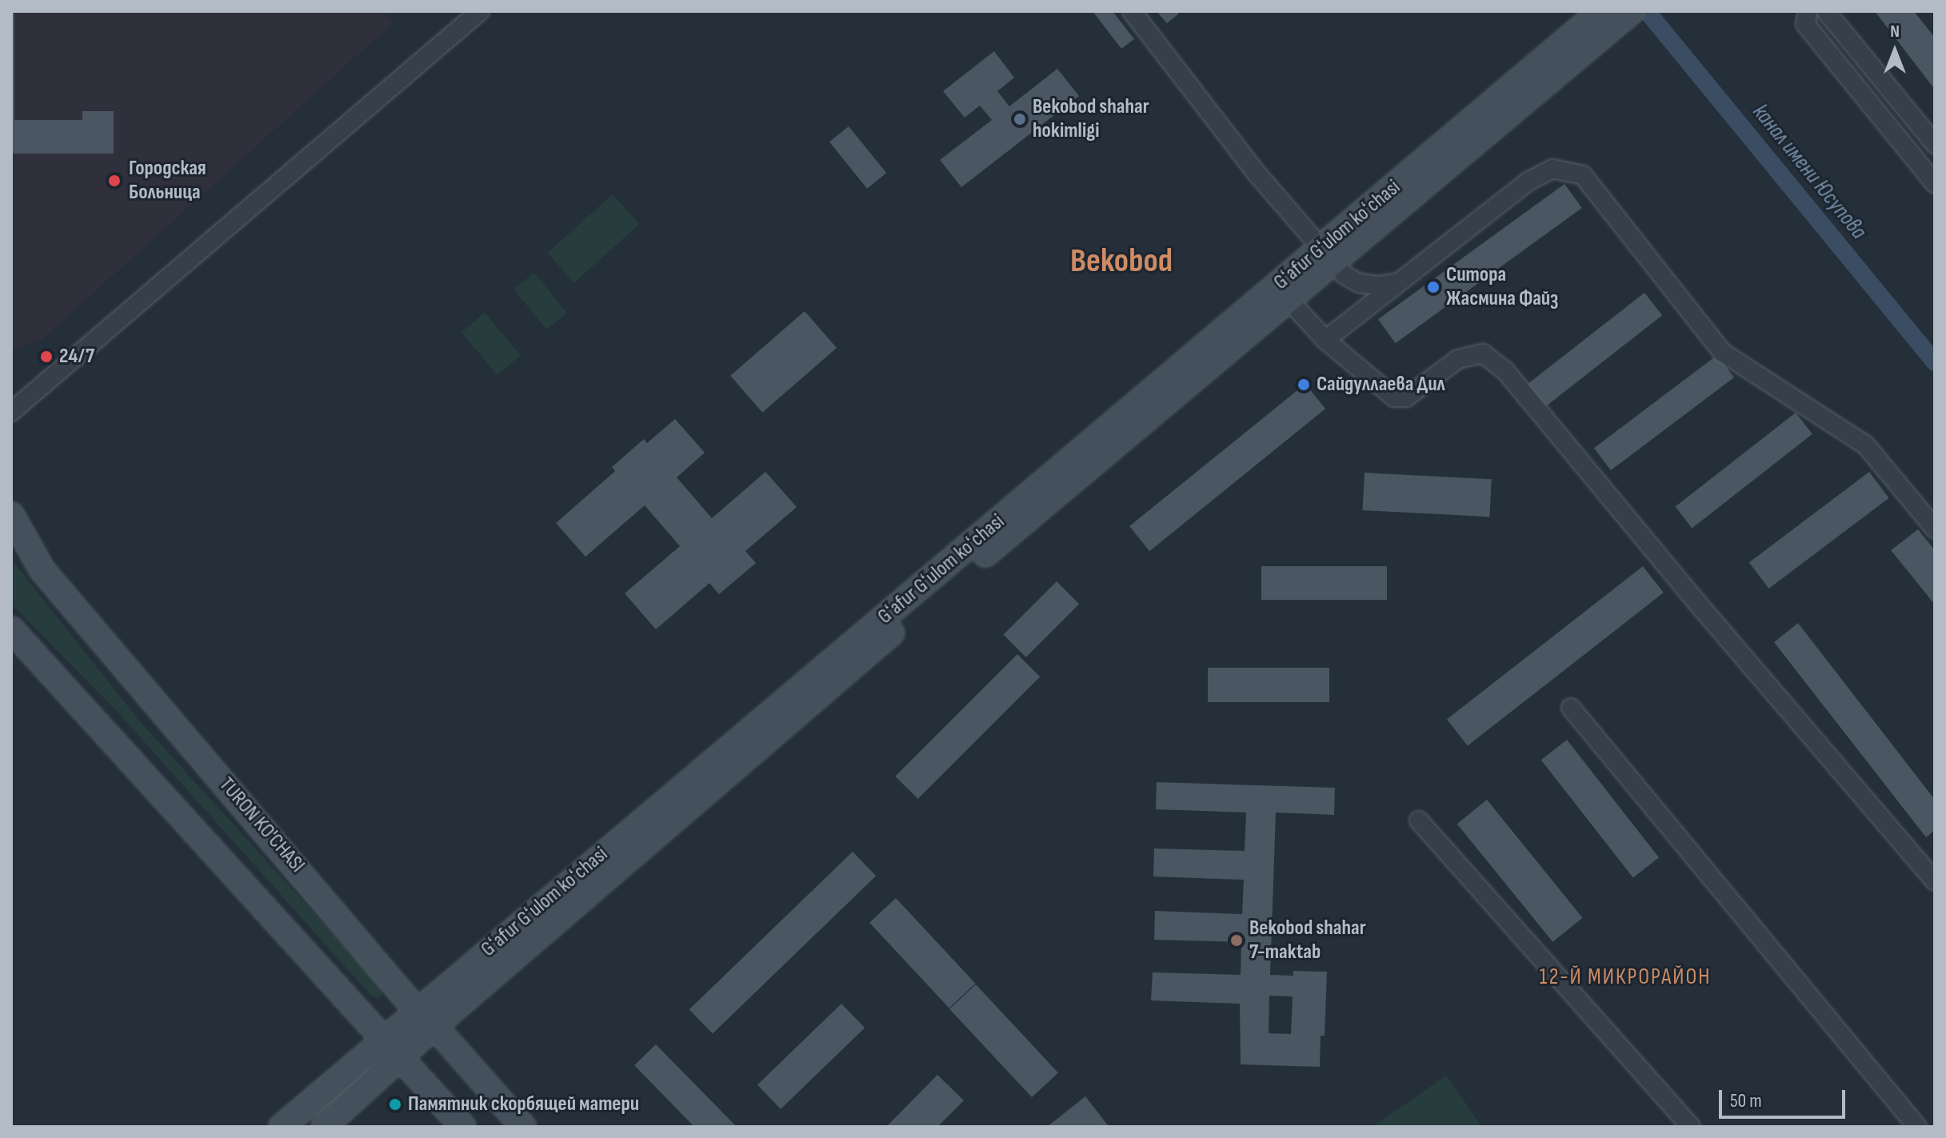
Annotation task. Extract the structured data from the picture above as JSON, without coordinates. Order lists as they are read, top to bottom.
{
  "streets": {
    "main road": ["Gʻafur Gʻulom koʻchasi", "TURON KO'CHASI"]
  },
  "crossings": [
    ["Gʻafur Gʻulom koʻchasi", "TURON KO'CHASI"]
  ],
  "districts": ["Bekobod", "12-Й МИКРОРАЙОН"],
  "water": ["канал имени Юсупова"],
  "places": [
    "Bekobod shahar hokimligi",
    "Городская Больница",
    "Ситора Жасмина Файз",
    "24/7",
    "Сайдуллаева Дил",
    "Bekobod shahar 7-maktab",
    "Памятник скорбящей матери"
  ],
  "scale_bar": "50 m",
  "north": "top"
}
